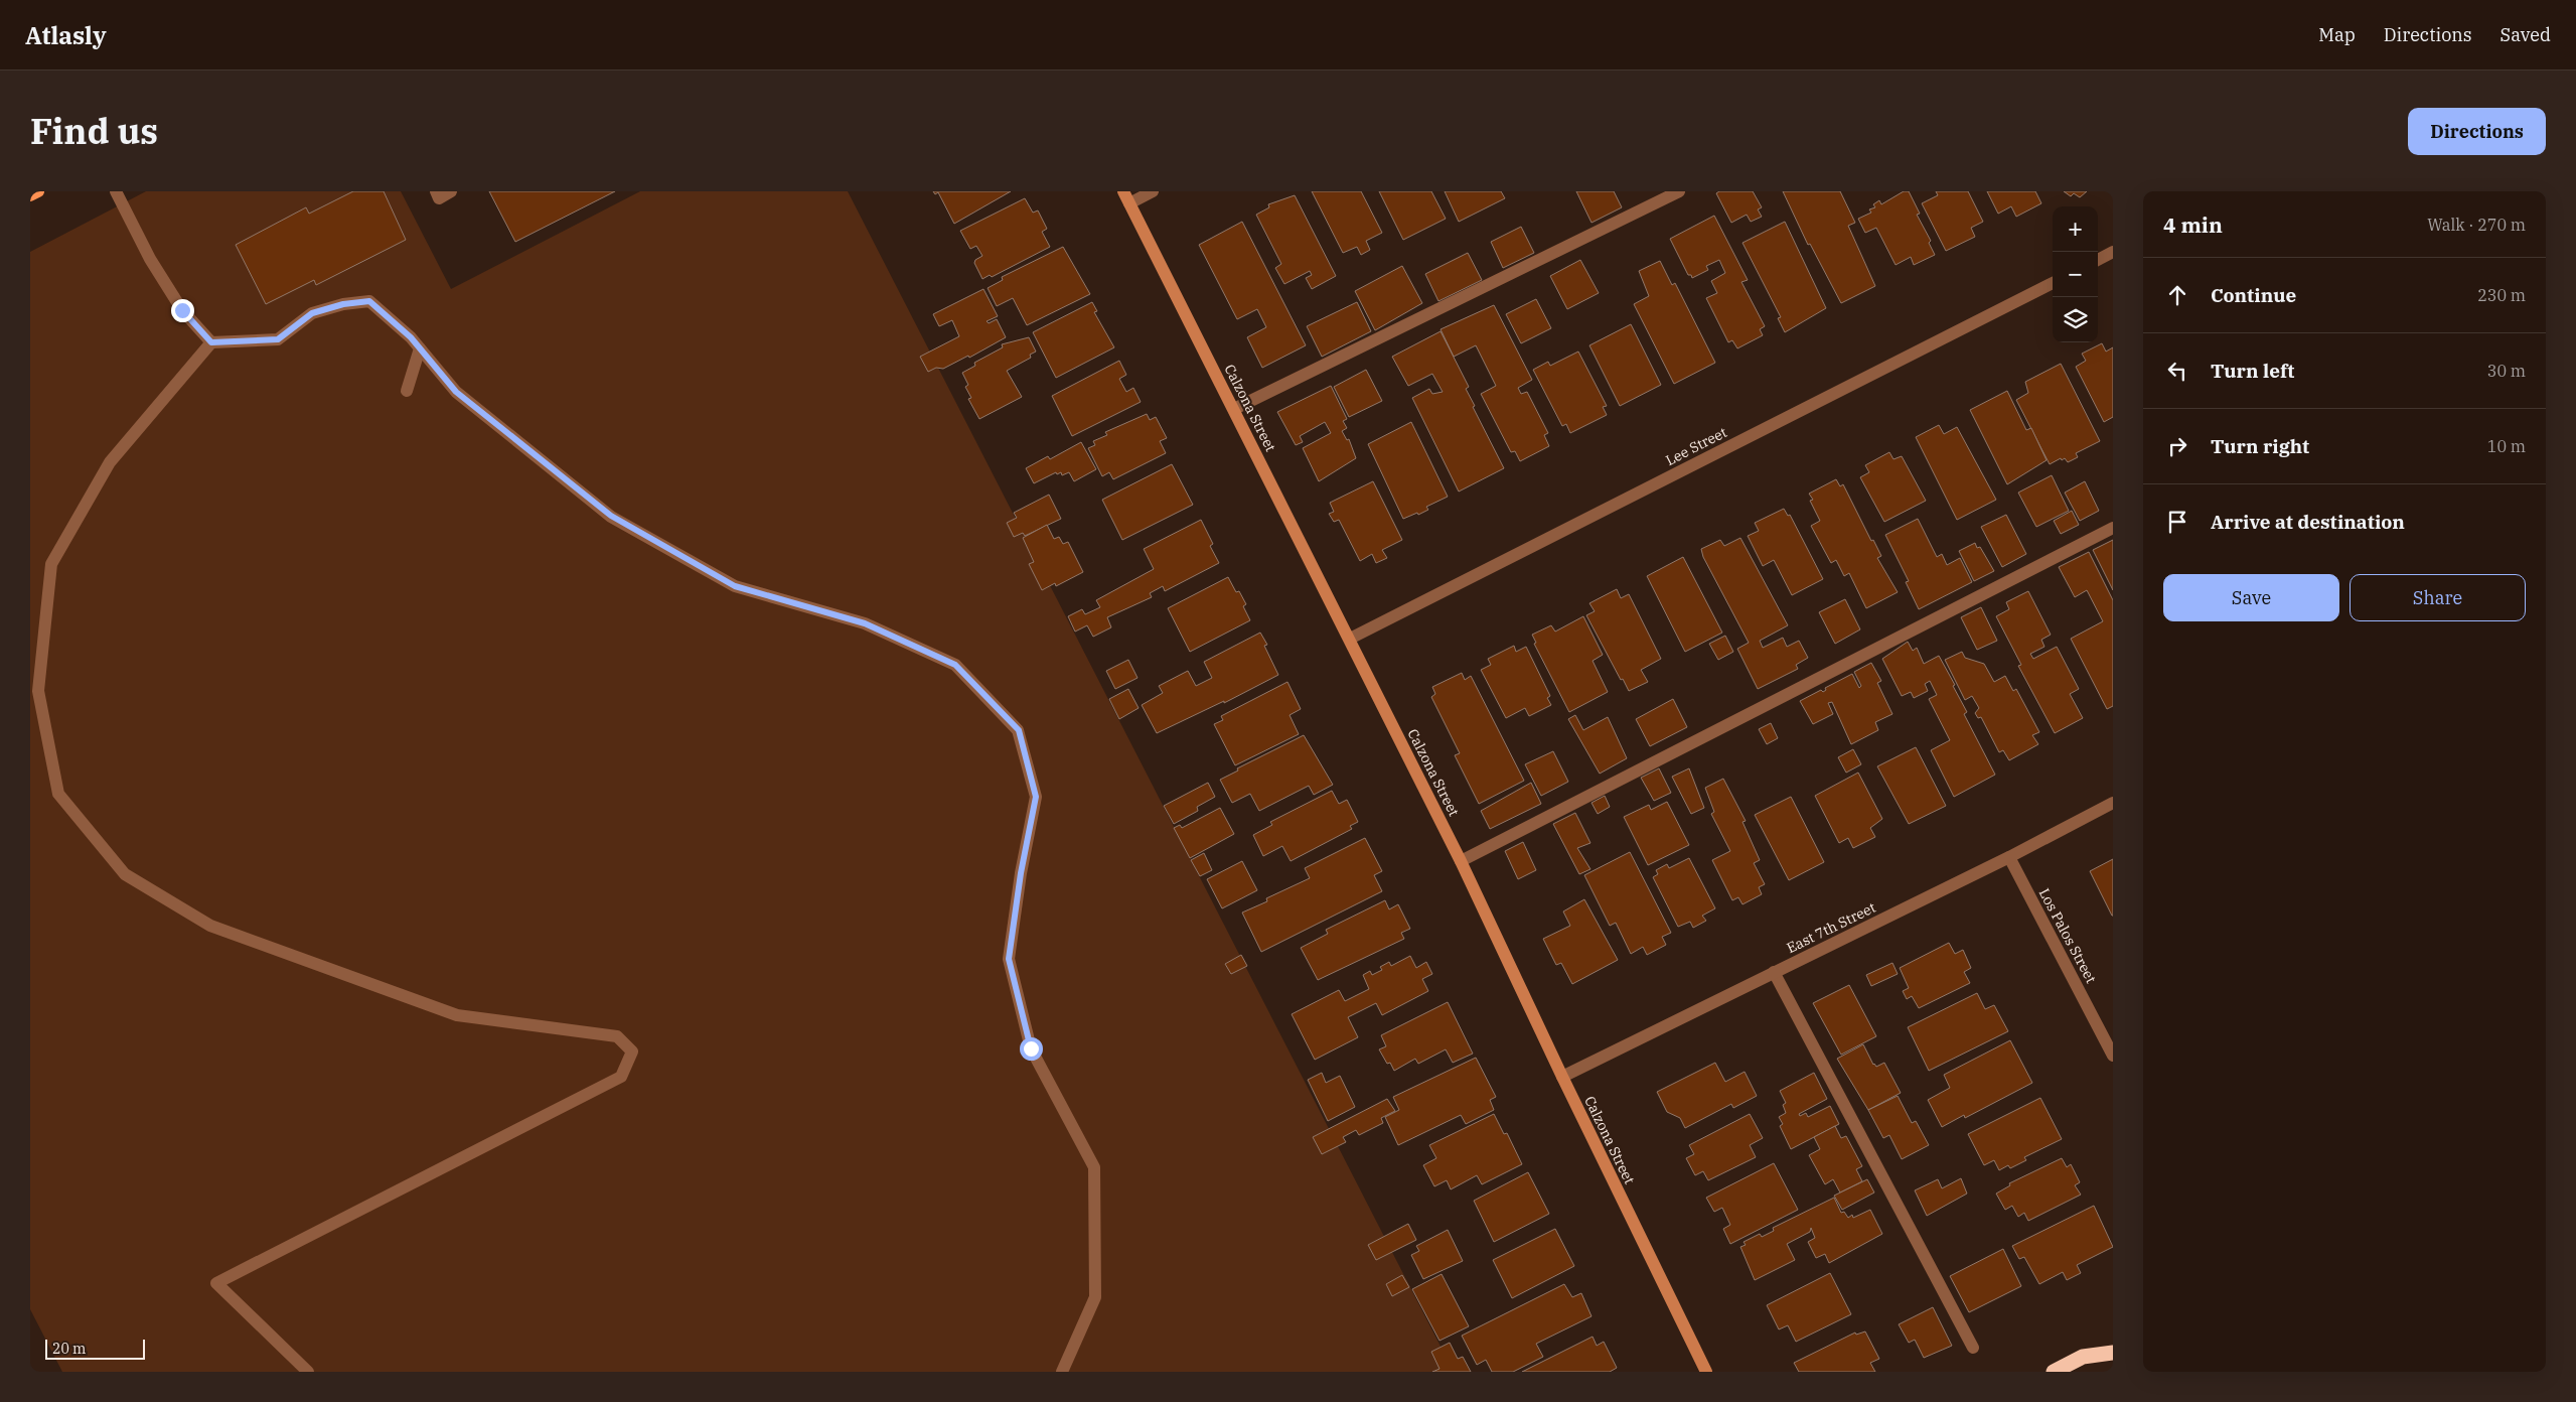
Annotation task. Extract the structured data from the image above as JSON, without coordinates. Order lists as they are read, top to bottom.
{
  "streets": {
    "street": [
      "Calzona Street",
      "Lee Street",
      "East 7th Street",
      "Los Palos Street"
    ]
  },
  "crossings": [
    ["Calzona Street", "Lee Street"],
    ["Calzona Street", "East 7th Street"],
    ["East 7th Street", "Los Palos Street"]
  ],
  "scale_bar": "20 m",
  "page": {
    "header": "Atlasly",
    "nav": ["Map", "Directions", "Saved"],
    "title": "Find us",
    "buttons": [
      "Directions",
      ["Save", "Share"]
    ],
    "heading": ["4 min", "Walk · 270 m"],
    "map_buttons": ["+", "−"],
    "list": [
      ["Continue", "230 m"],
      ["Turn left", "30 m"],
      ["Turn right", "10 m"],
      "Arrive at destination"
    ],
    "scale": "20 m"
  }
}
